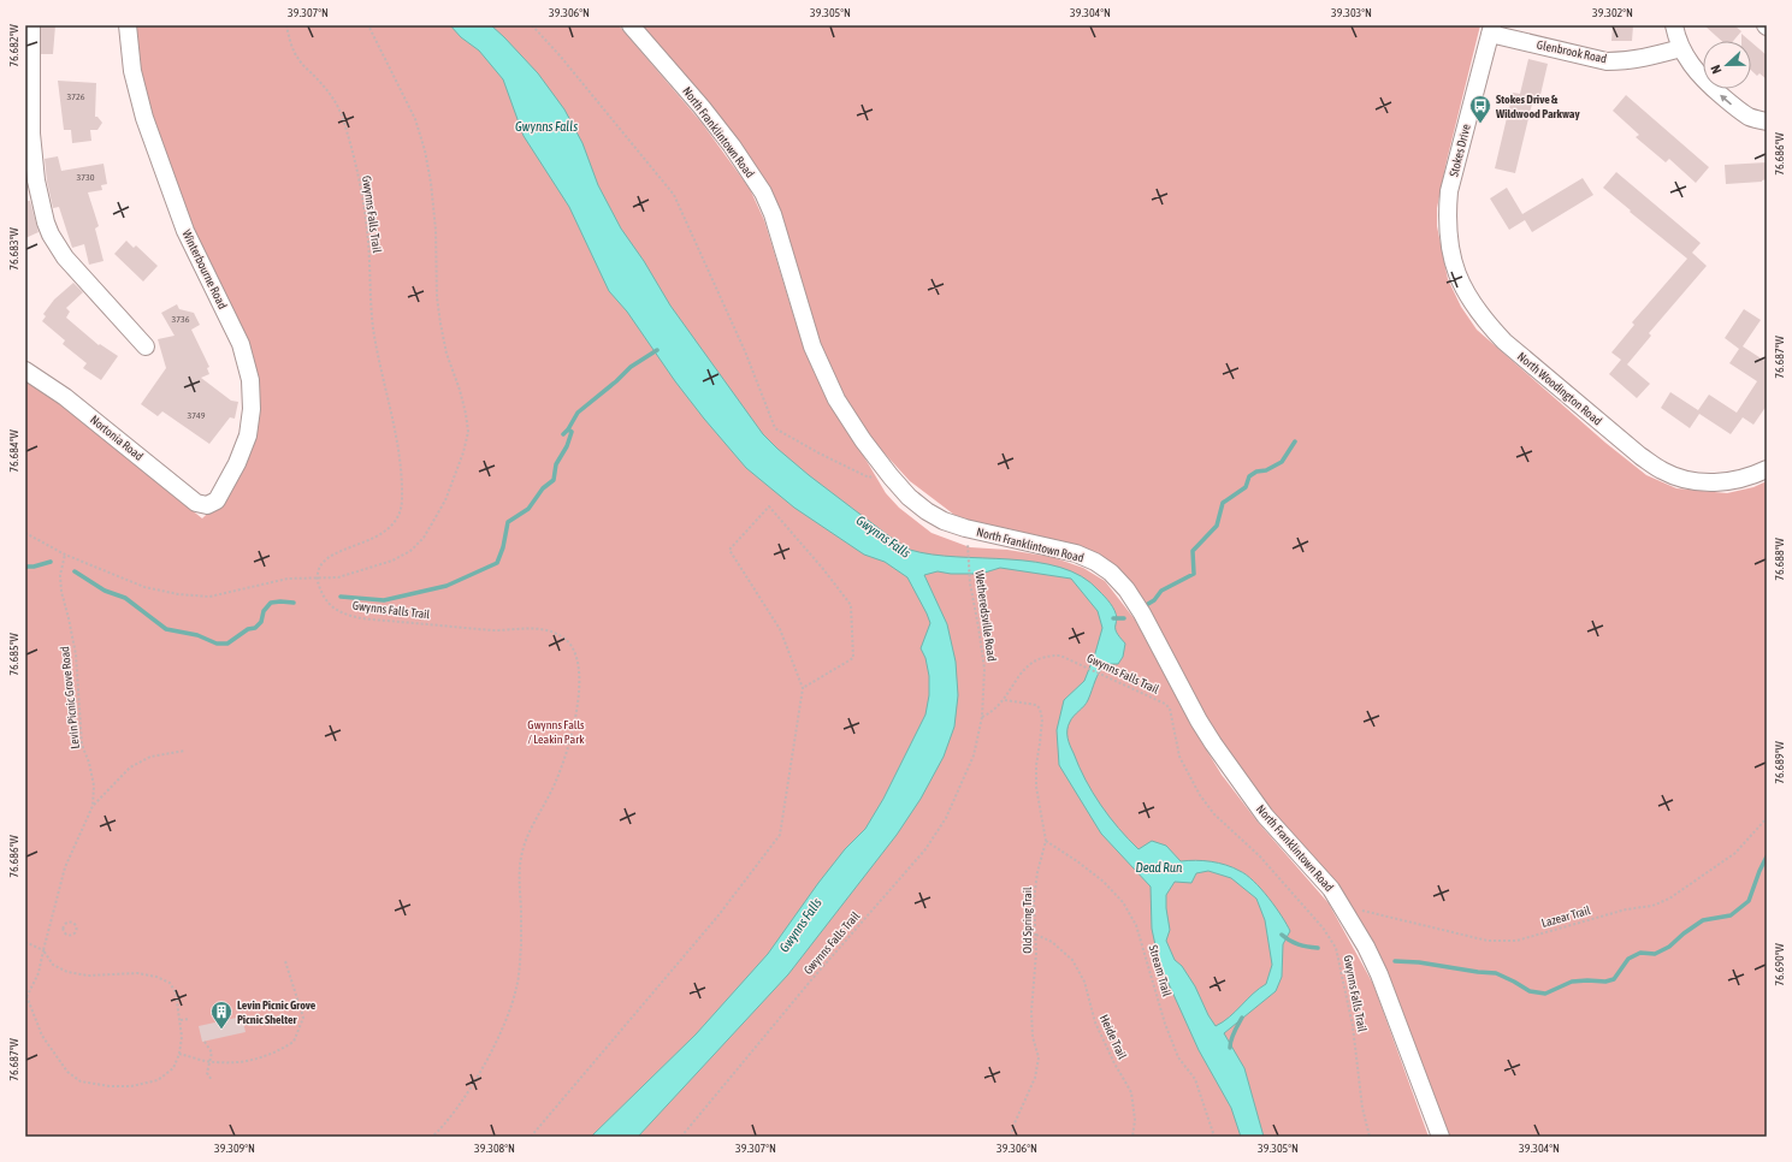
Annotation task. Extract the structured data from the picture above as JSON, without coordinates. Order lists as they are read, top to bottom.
{
  "streets": {
    "street": [
      "Glenbrook Road",
      "North Franklintown Road",
      "Stokes Drive",
      "Winterbourne Road",
      "North Woodington Road",
      "Nortonia Road"
    ],
    "path": [
      "Gwynns Falls Trail",
      "Wetheredsville Road",
      "Levin Picnic Grove Road",
      "Lazear Trail",
      "Old Spring Trail",
      "Stream Trail",
      "Heide Trail"
    ]
  },
  "crossings": [
    ["Glenbrook Road", "Stokes Drive"],
    ["North Franklintown Road", "Lazear Trail"],
    ["Stokes Drive", "North Woodington Road"],
    ["Gwynns Falls Trail", "Wetheredsville Road"],
    ["Gwynns Falls Trail", "Old Spring Trail"],
    ["Winterbourne Road", "Nortonia Road"],
    ["Old Spring Trail", "Stream Trail"],
    ["Old Spring Trail", "Heide Trail"]
  ],
  "water": ["Gwynns Falls", "Dead Run"],
  "parks": ["Gwynns Falls / Leakin Park"],
  "places": {
    "bus stop": ["Stokes Drive & Wildwood Parkway"],
    "building": ["Levin Picnic Grove Picnic Shelter"]
  },
  "house_numbers": [
    "3726",
    "3730",
    "3736",
    "3749"
  ],
  "north": "left",
  "coordinates": [
    "39.307°N",
    "39.306°N",
    "39.305°N",
    "39.304°N",
    "39.303°N",
    "39.302°N",
    "76.682°W",
    "76.686°W",
    "76.683°W",
    "76.687°W",
    "76.684°W",
    "76.688°W",
    "76.685°W",
    "76.689°W",
    "76.690°W",
    "39.309°N",
    "39.308°N"
  ]
}
